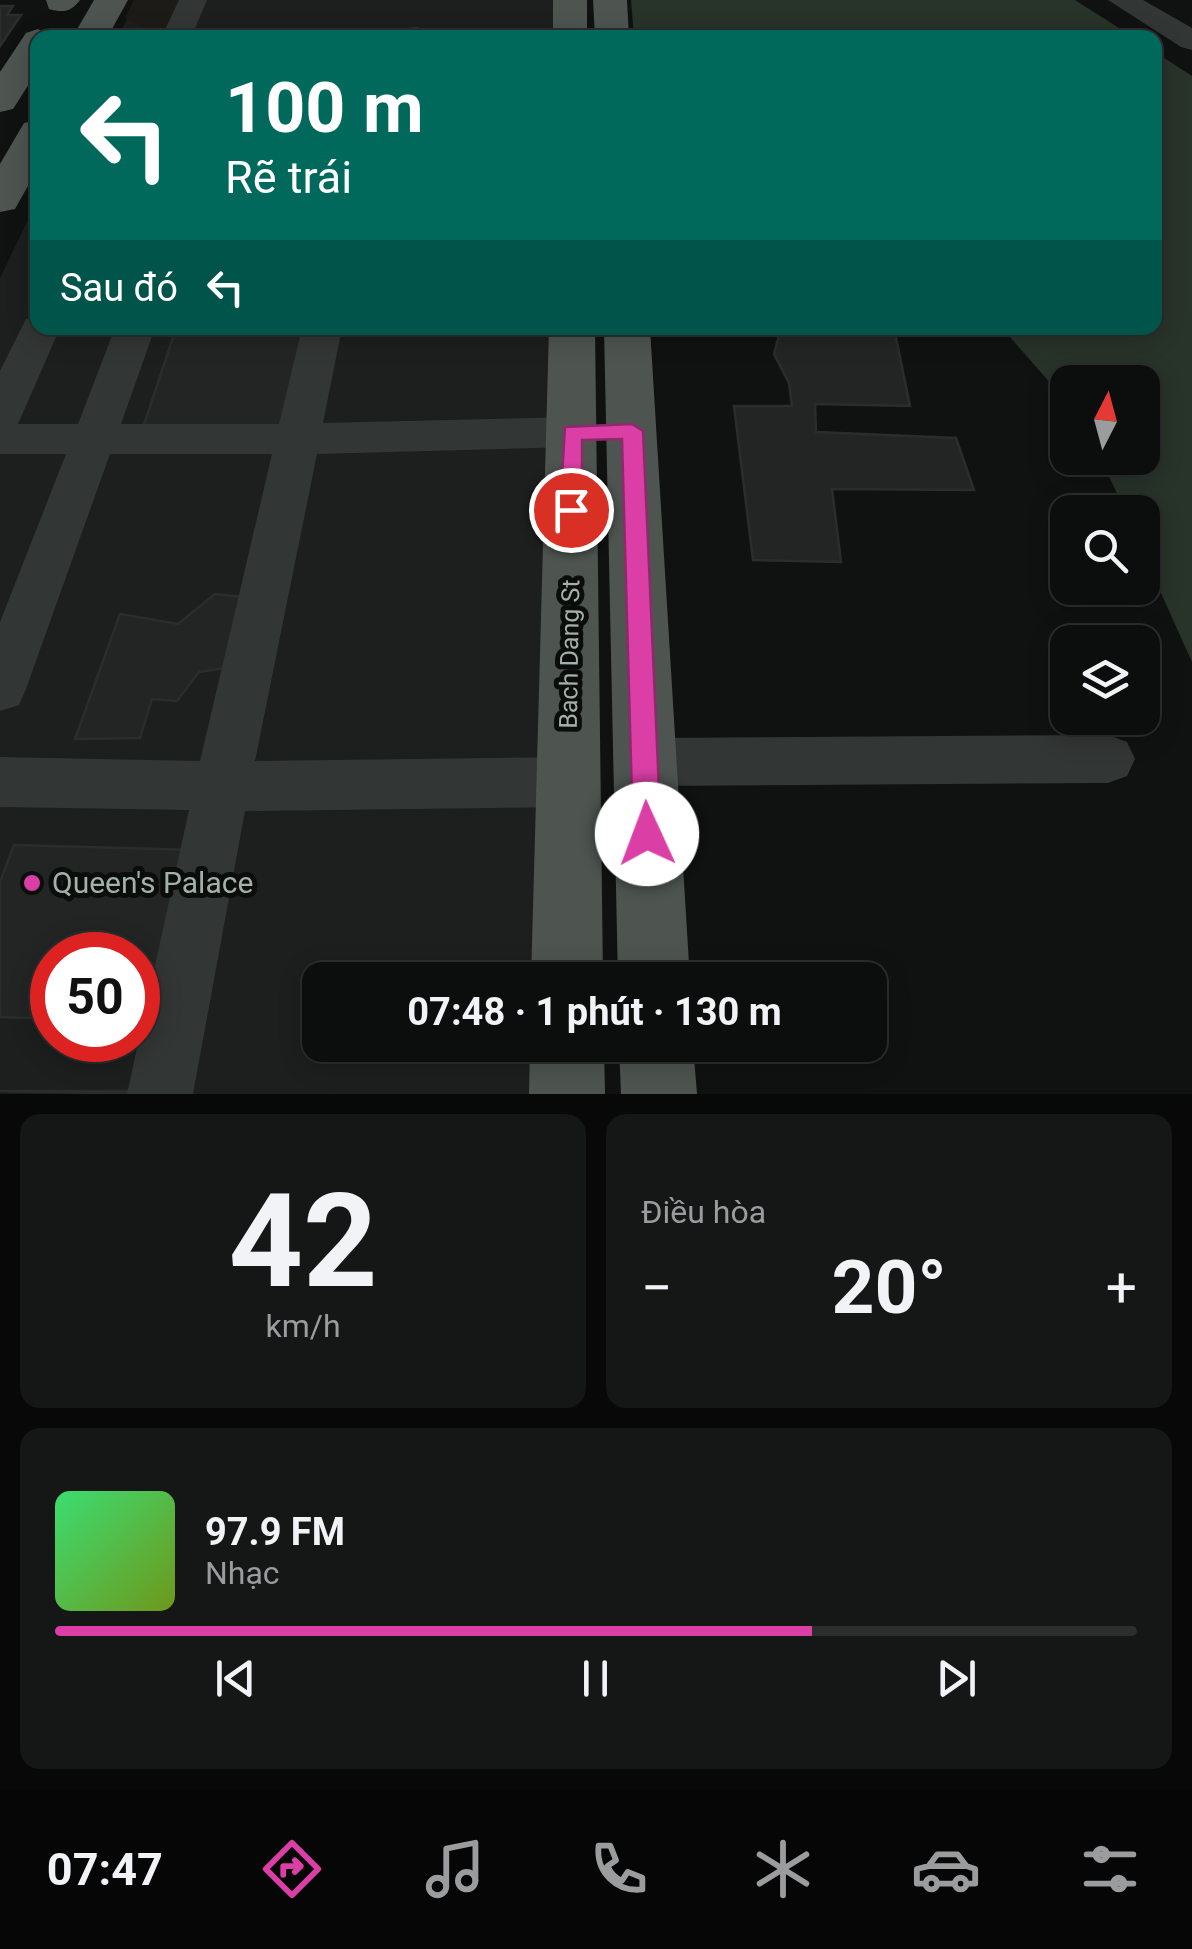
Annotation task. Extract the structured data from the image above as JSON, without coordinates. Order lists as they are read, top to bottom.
{
  "streets": {
    "main road": ["Bach Dang St"]
  },
  "places": ["Queen's Palace"],
  "north": "top",
  "page": {
    "turn": ["100 m", "Rẽ trái"],
    "then": "Sau đó",
    "limit": "50",
    "trip": "07:48 · 1 phút · 130 m",
    "tile": [
      ["42", "km/h"],
      "Điều hòa"
    ],
    "heat": ["−", "20°", "+"],
    "song": ["97.9 FM", "Nhạc"],
    "tabs": "07:47"
  }
}
